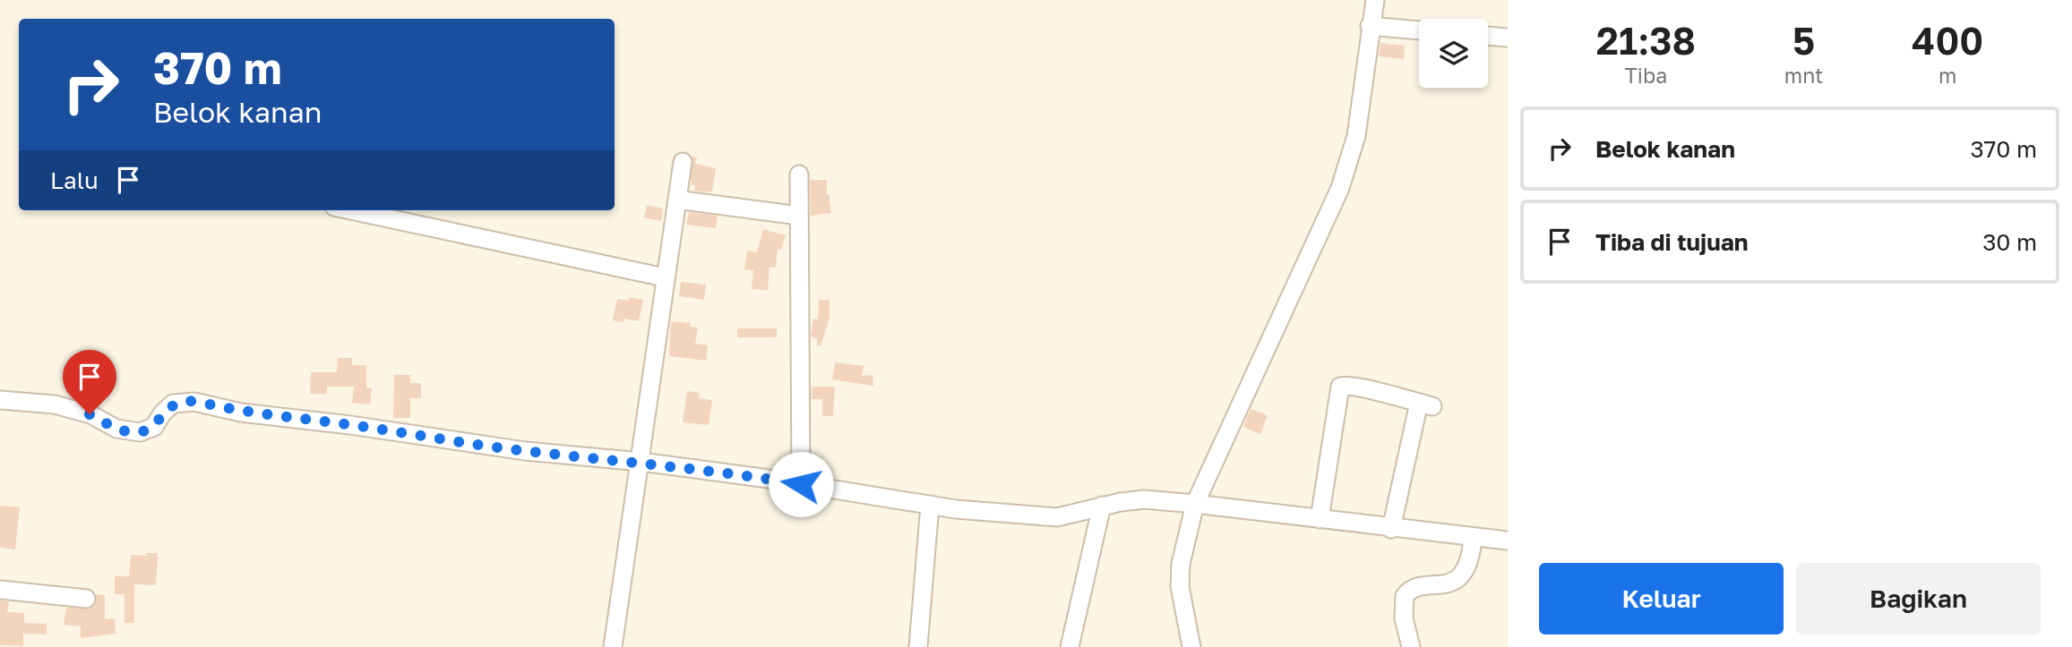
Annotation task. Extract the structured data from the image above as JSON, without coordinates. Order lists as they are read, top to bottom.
{
  "page": {
    "eta": [
      "21:38",
      "Tiba",
      "5",
      "mnt",
      "400",
      "m"
    ],
    "turn": ["370 m", "Belok kanan"],
    "list": [
      {
        "name": "Belok kanan",
        "value": "370 m"
      },
      {
        "name": "Tiba di tujuan",
        "value": "30 m"
      }
    ],
    "then": "Lalu",
    "buttons": ["Keluar", "Bagikan"]
  }
}
